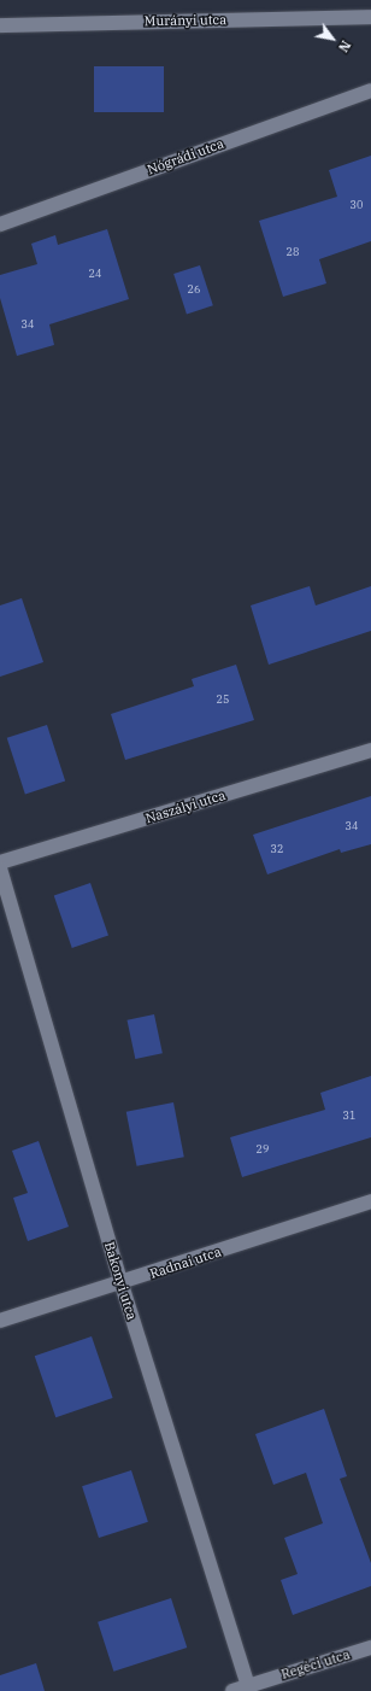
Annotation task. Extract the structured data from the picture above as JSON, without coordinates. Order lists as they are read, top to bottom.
{
  "streets": {
    "street": [
      "Murányi utca",
      "Nógrádi utca",
      "Naszályi utca",
      "Radnai utca",
      "Bakonyi utca",
      "Regéci utca"
    ]
  },
  "crossings": [
    ["Radnai utca", "Bakonyi utca"],
    ["Bakonyi utca", "Regéci utca"]
  ],
  "house_numbers": [
    "30",
    "28",
    "24",
    "26",
    "34",
    "25",
    "34",
    "32",
    "31",
    "29"
  ],
  "north": "bottom right"
}
